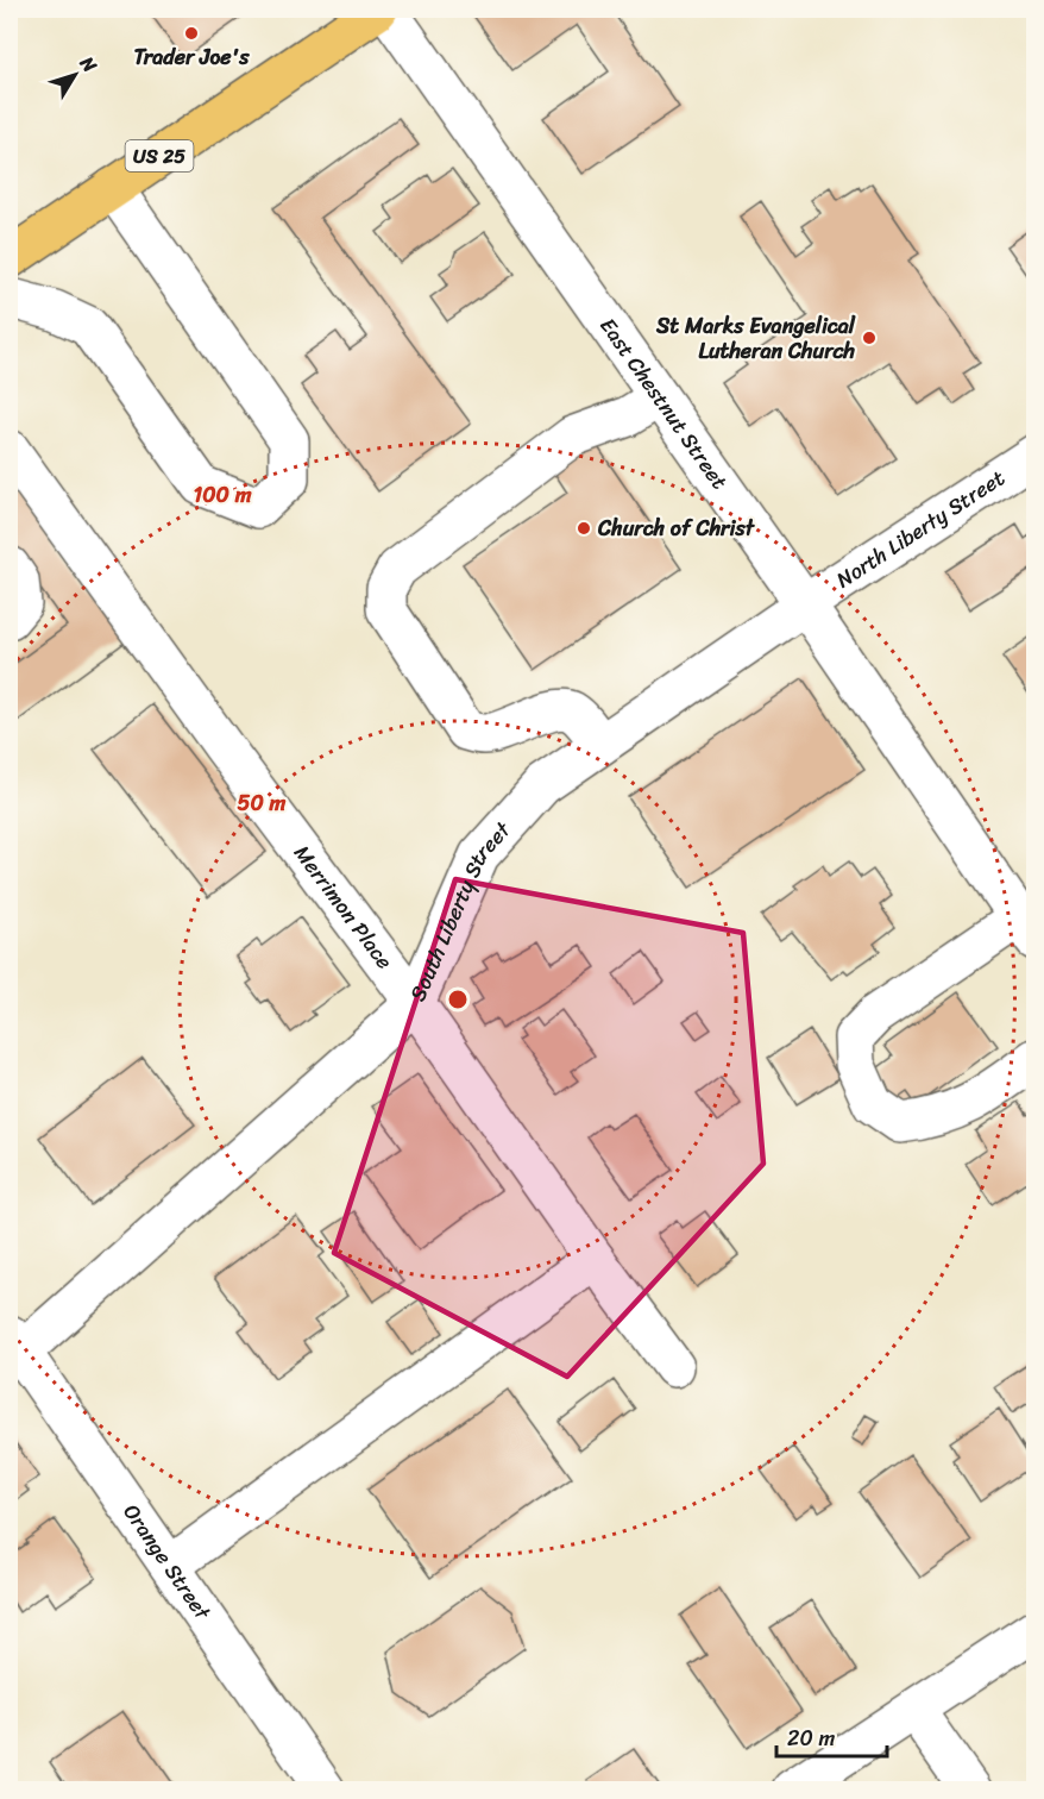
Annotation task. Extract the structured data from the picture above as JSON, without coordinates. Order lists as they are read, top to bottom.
{
  "streets": {
    "main road": ["US 25"],
    "street": [
      "East Chestnut Street",
      "North Liberty Street",
      "Merrimon Place",
      "South Liberty Street",
      "Orange Street"
    ]
  },
  "crossings": [
    ["East Chestnut Street", "North Liberty Street"],
    ["East Chestnut Street", "South Liberty Street"],
    ["North Liberty Street", "South Liberty Street"],
    ["Merrimon Place", "South Liberty Street"],
    ["South Liberty Street", "Orange Street"]
  ],
  "places": ["Trader Joe's", "St Marks Evangelical Lutheran Church", "Church of Christ"],
  "scale_bar": "20 m",
  "north": "top right",
  "rings": ["100 m", "50 m"]
}
